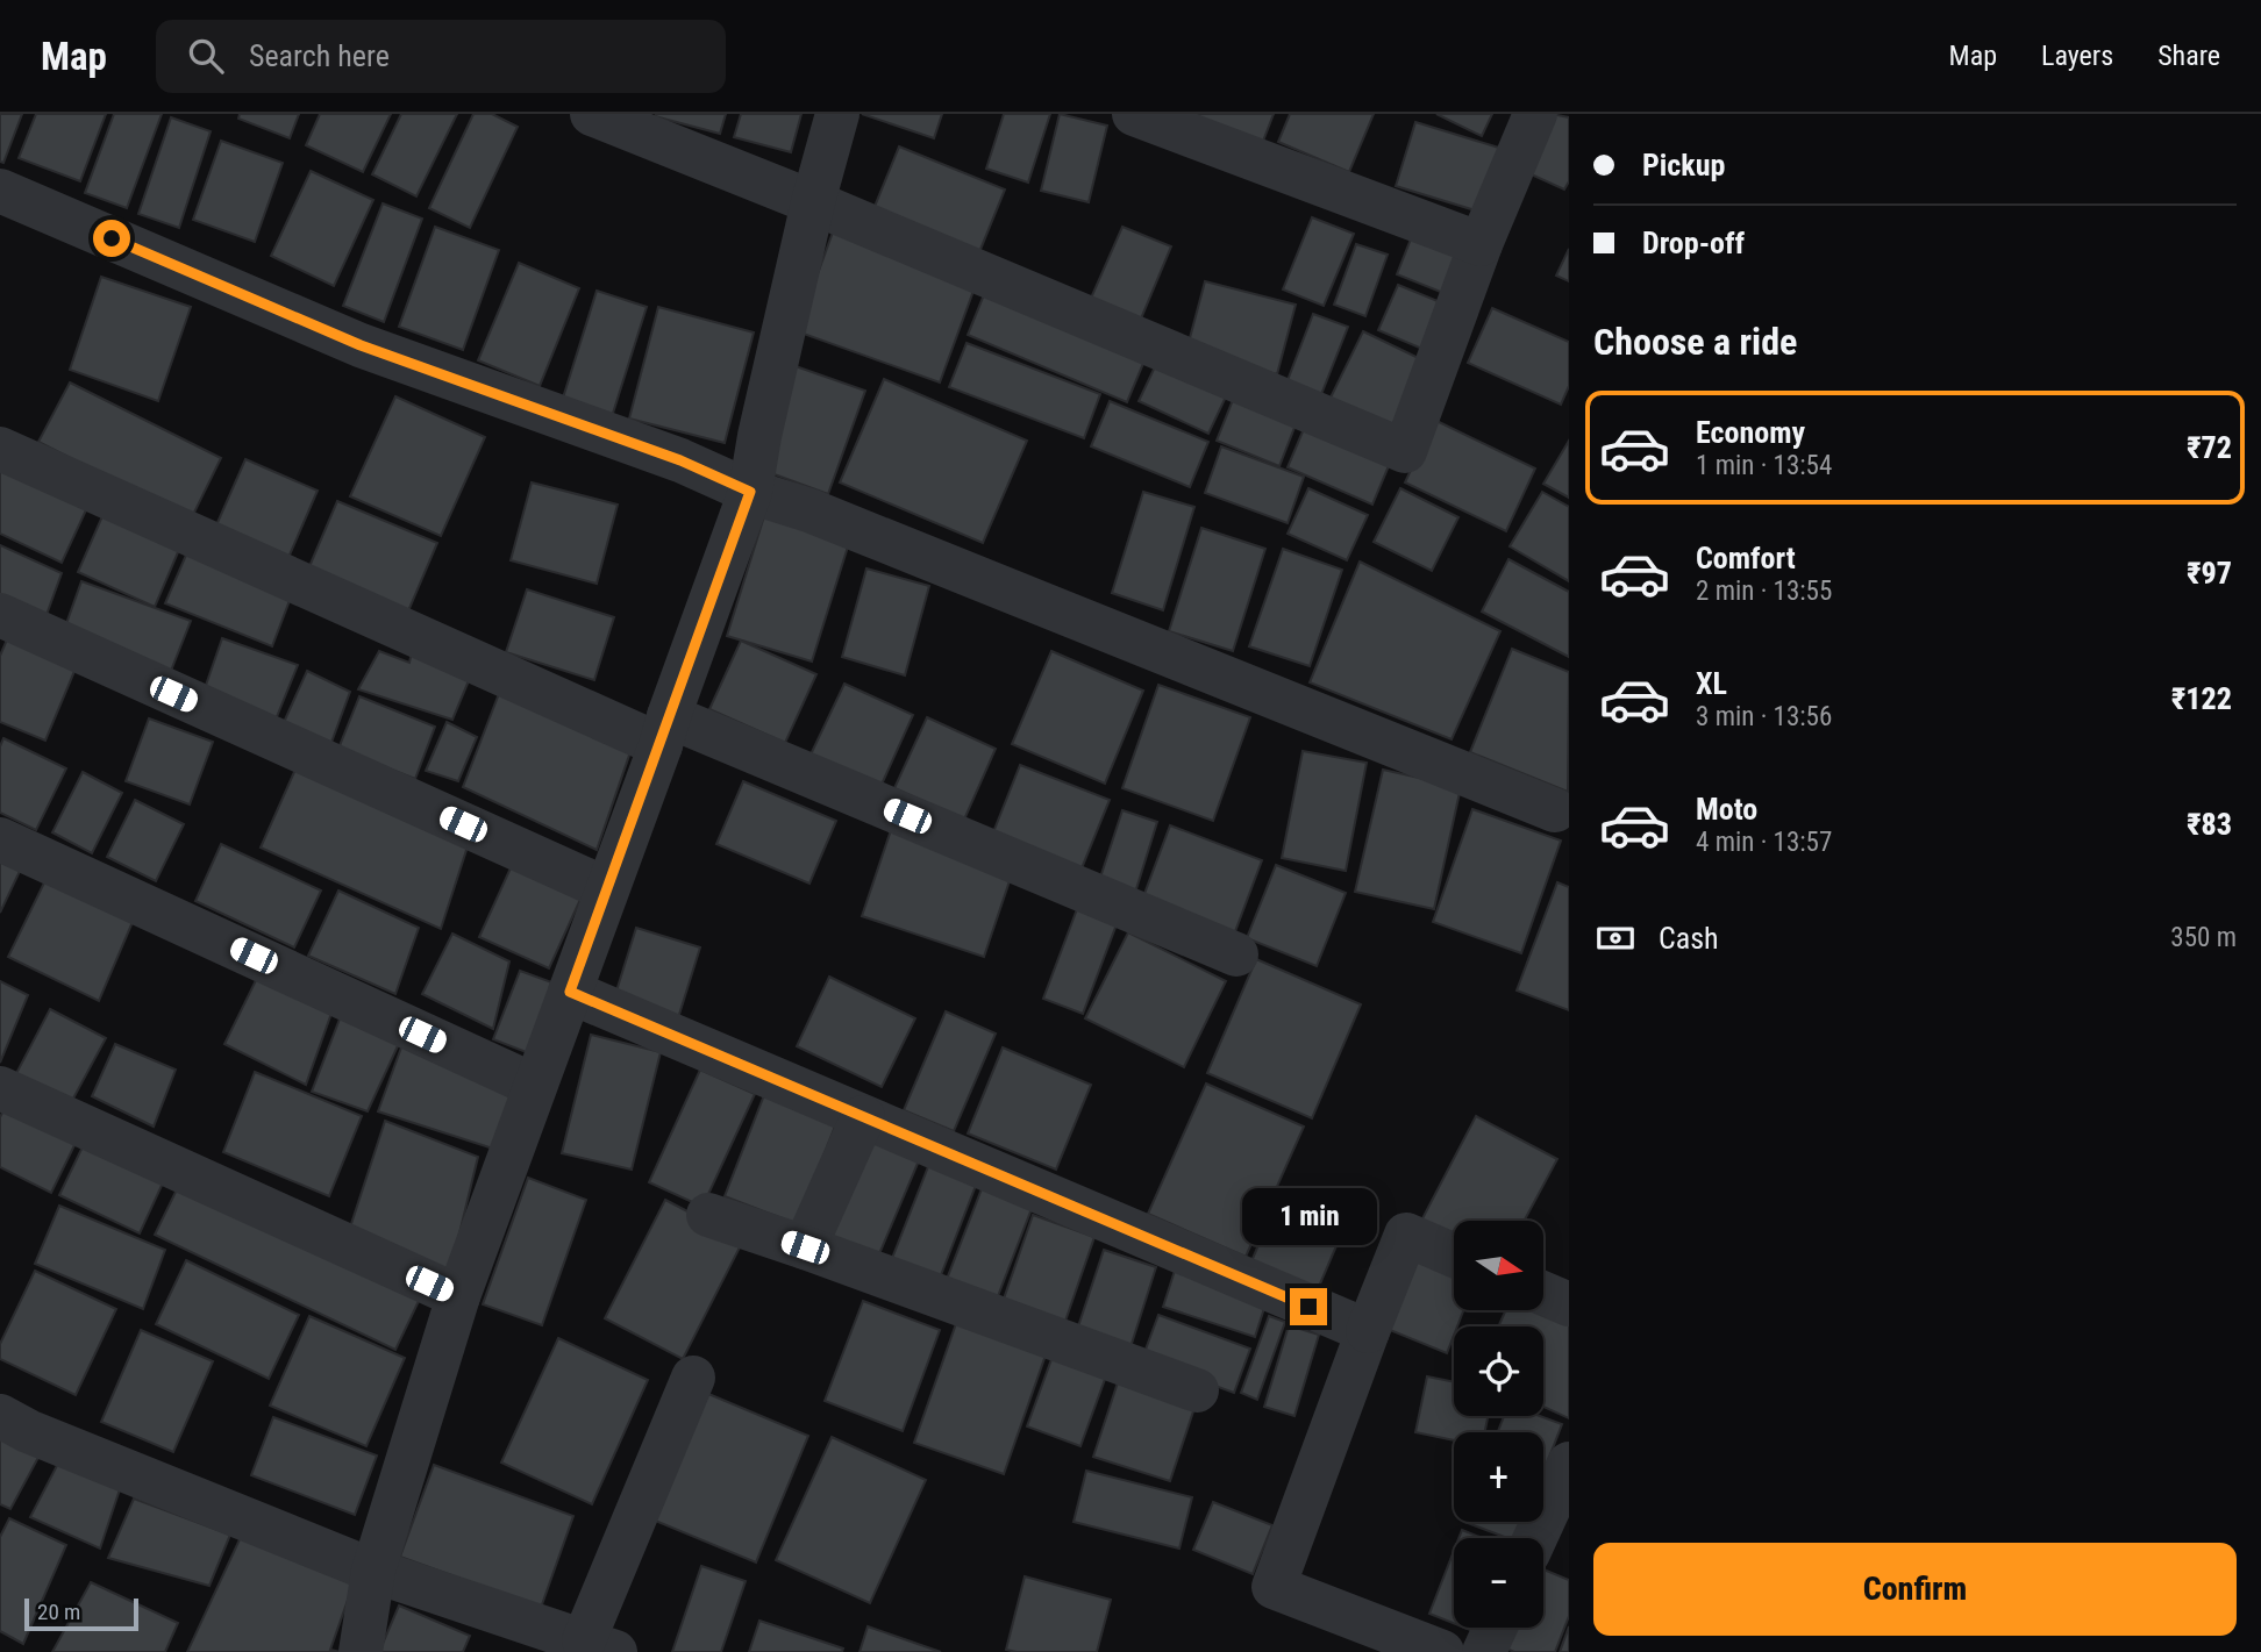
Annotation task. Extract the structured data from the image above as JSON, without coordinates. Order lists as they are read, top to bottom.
{
  "scale_bar": "20 m",
  "north": "right",
  "page": {
    "header": "Map",
    "search": "Search here",
    "nav": ["Map", "Layers", "Share"],
    "banner": ["Pickup", "Drop-off"],
    "heading": "Choose a ride",
    "list": [
      {
        "name": "Economy",
        "note": "1 min · 13:54",
        "value": "₹72"
      },
      {
        "name": "Comfort",
        "note": "2 min · 13:55",
        "value": "₹97"
      },
      {
        "name": "XL",
        "note": "3 min · 13:56",
        "value": "₹122"
      },
      {
        "name": "Moto",
        "note": "4 min · 13:57",
        "value": "₹83"
      }
    ],
    "pay": ["Cash", "350 m"],
    "bubble": "1 min",
    "map_buttons": ["+", "−"],
    "buttons": "Confirm",
    "scale": "20 m"
  }
}
